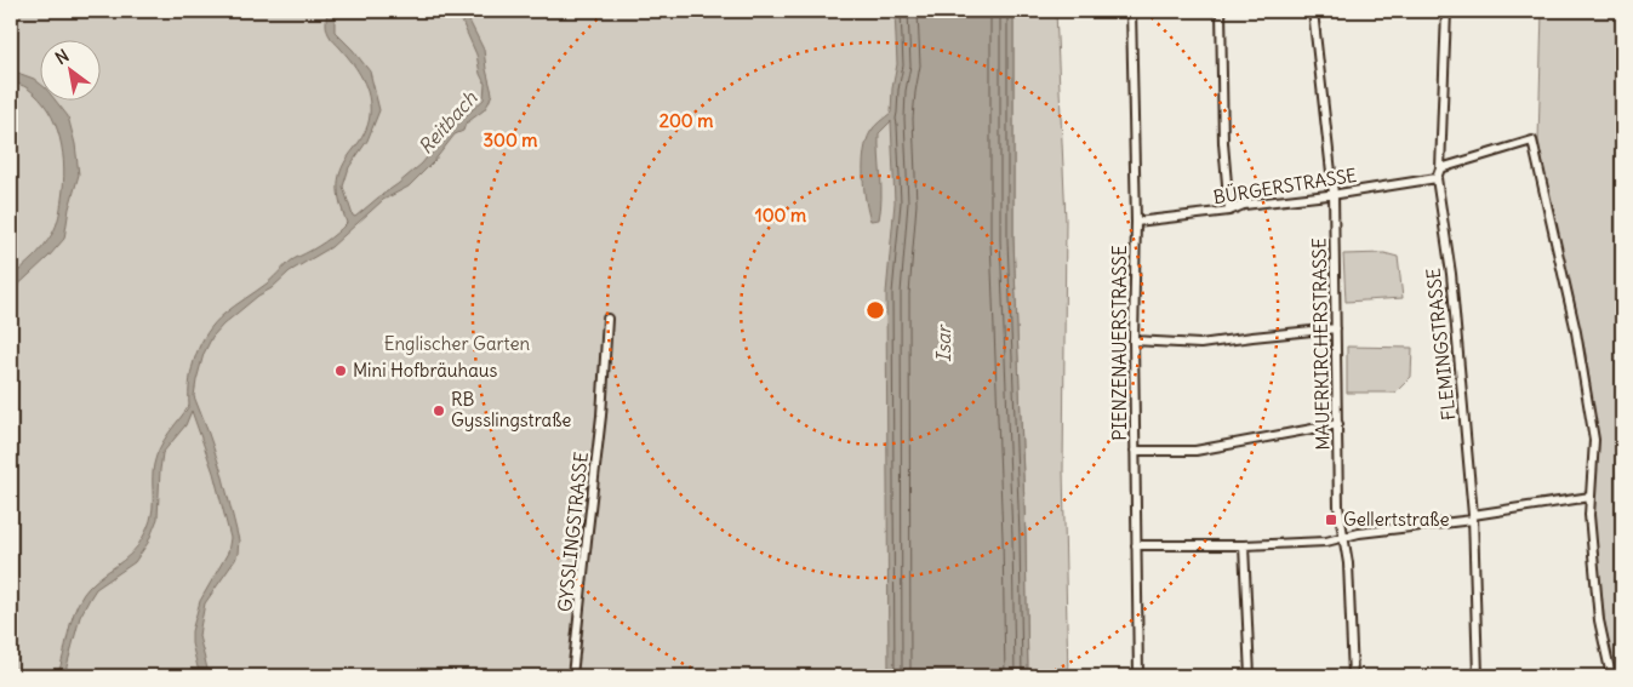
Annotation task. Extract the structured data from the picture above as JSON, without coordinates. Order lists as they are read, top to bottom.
{
  "streets": {
    "street": [
      "BÜRGERSTRASSE",
      "PIENZENAUERSTRASSE",
      "MAUERKIRCHERSTRASSE",
      "FLEMINGSTRASSE",
      "GYSSLINGSTRASSE"
    ]
  },
  "crossings": [
    ["BÜRGERSTRASSE", "PIENZENAUERSTRASSE"],
    ["BÜRGERSTRASSE", "MAUERKIRCHERSTRASSE"],
    ["BÜRGERSTRASSE", "FLEMINGSTRASSE"]
  ],
  "water": ["Reitbach", "Isar"],
  "parks": ["Englischer Garten"],
  "places": {
    "other": ["Mini Hofbräuhaus", "RB Gysslingstraße"],
    "transit": ["Gellertstraße"]
  },
  "north": "top left",
  "rings": ["200 m", "300 m", "100 m"]
}
